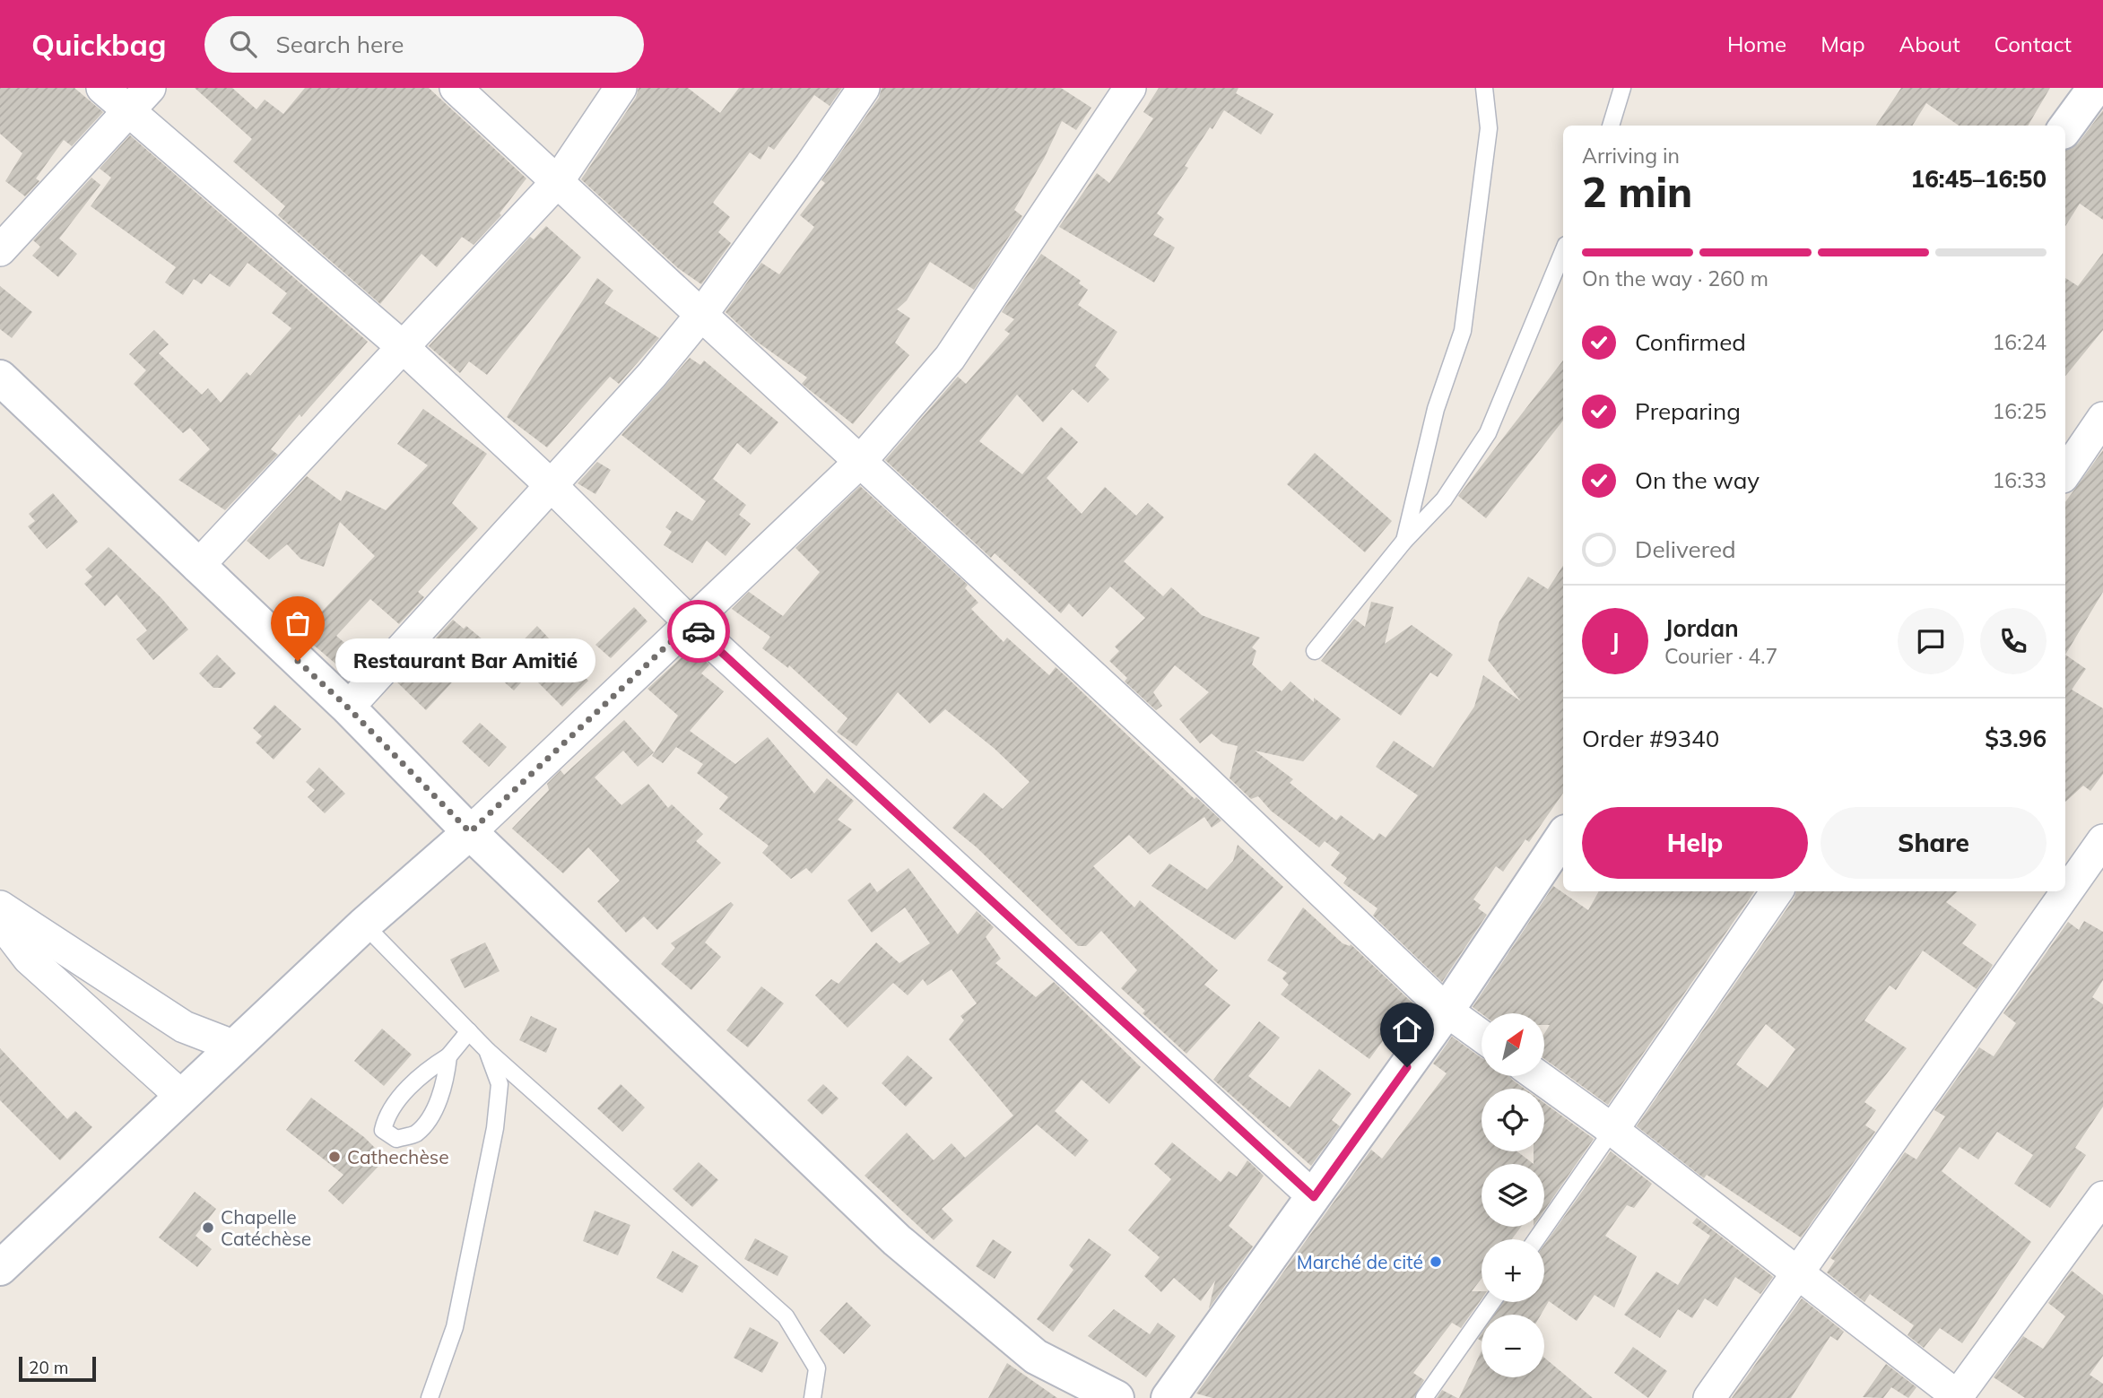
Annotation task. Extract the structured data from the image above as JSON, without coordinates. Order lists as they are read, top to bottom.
{
  "places": [
    "Restaurant Bar Amitié",
    "Cathechèse",
    "Chapelle Catéchèse",
    "Marché de cité"
  ],
  "scale_bar": "20 m",
  "north": "top right",
  "page": {
    "header": "Quickbag",
    "search": "Search here",
    "nav": [
      "Home",
      "Map",
      "About",
      "Contact"
    ],
    "heading": ["2 min", "Arriving in", "16:45–16:50"],
    "panel": [
      "Jordan",
      "Courier · 4.7",
      "Order #9340",
      "$3.96"
    ],
    "bar": "On the way · 260 m",
    "list": [
      ["Confirmed", "16:24"],
      ["Preparing", "16:25"],
      ["On the way", "16:33"],
      "Delivered"
    ],
    "round": "J",
    "bubble": "Restaurant Bar Amitié",
    "buttons": ["Help", "Share"],
    "map_buttons": ["+", "−"],
    "scale": "20 m"
  }
}
